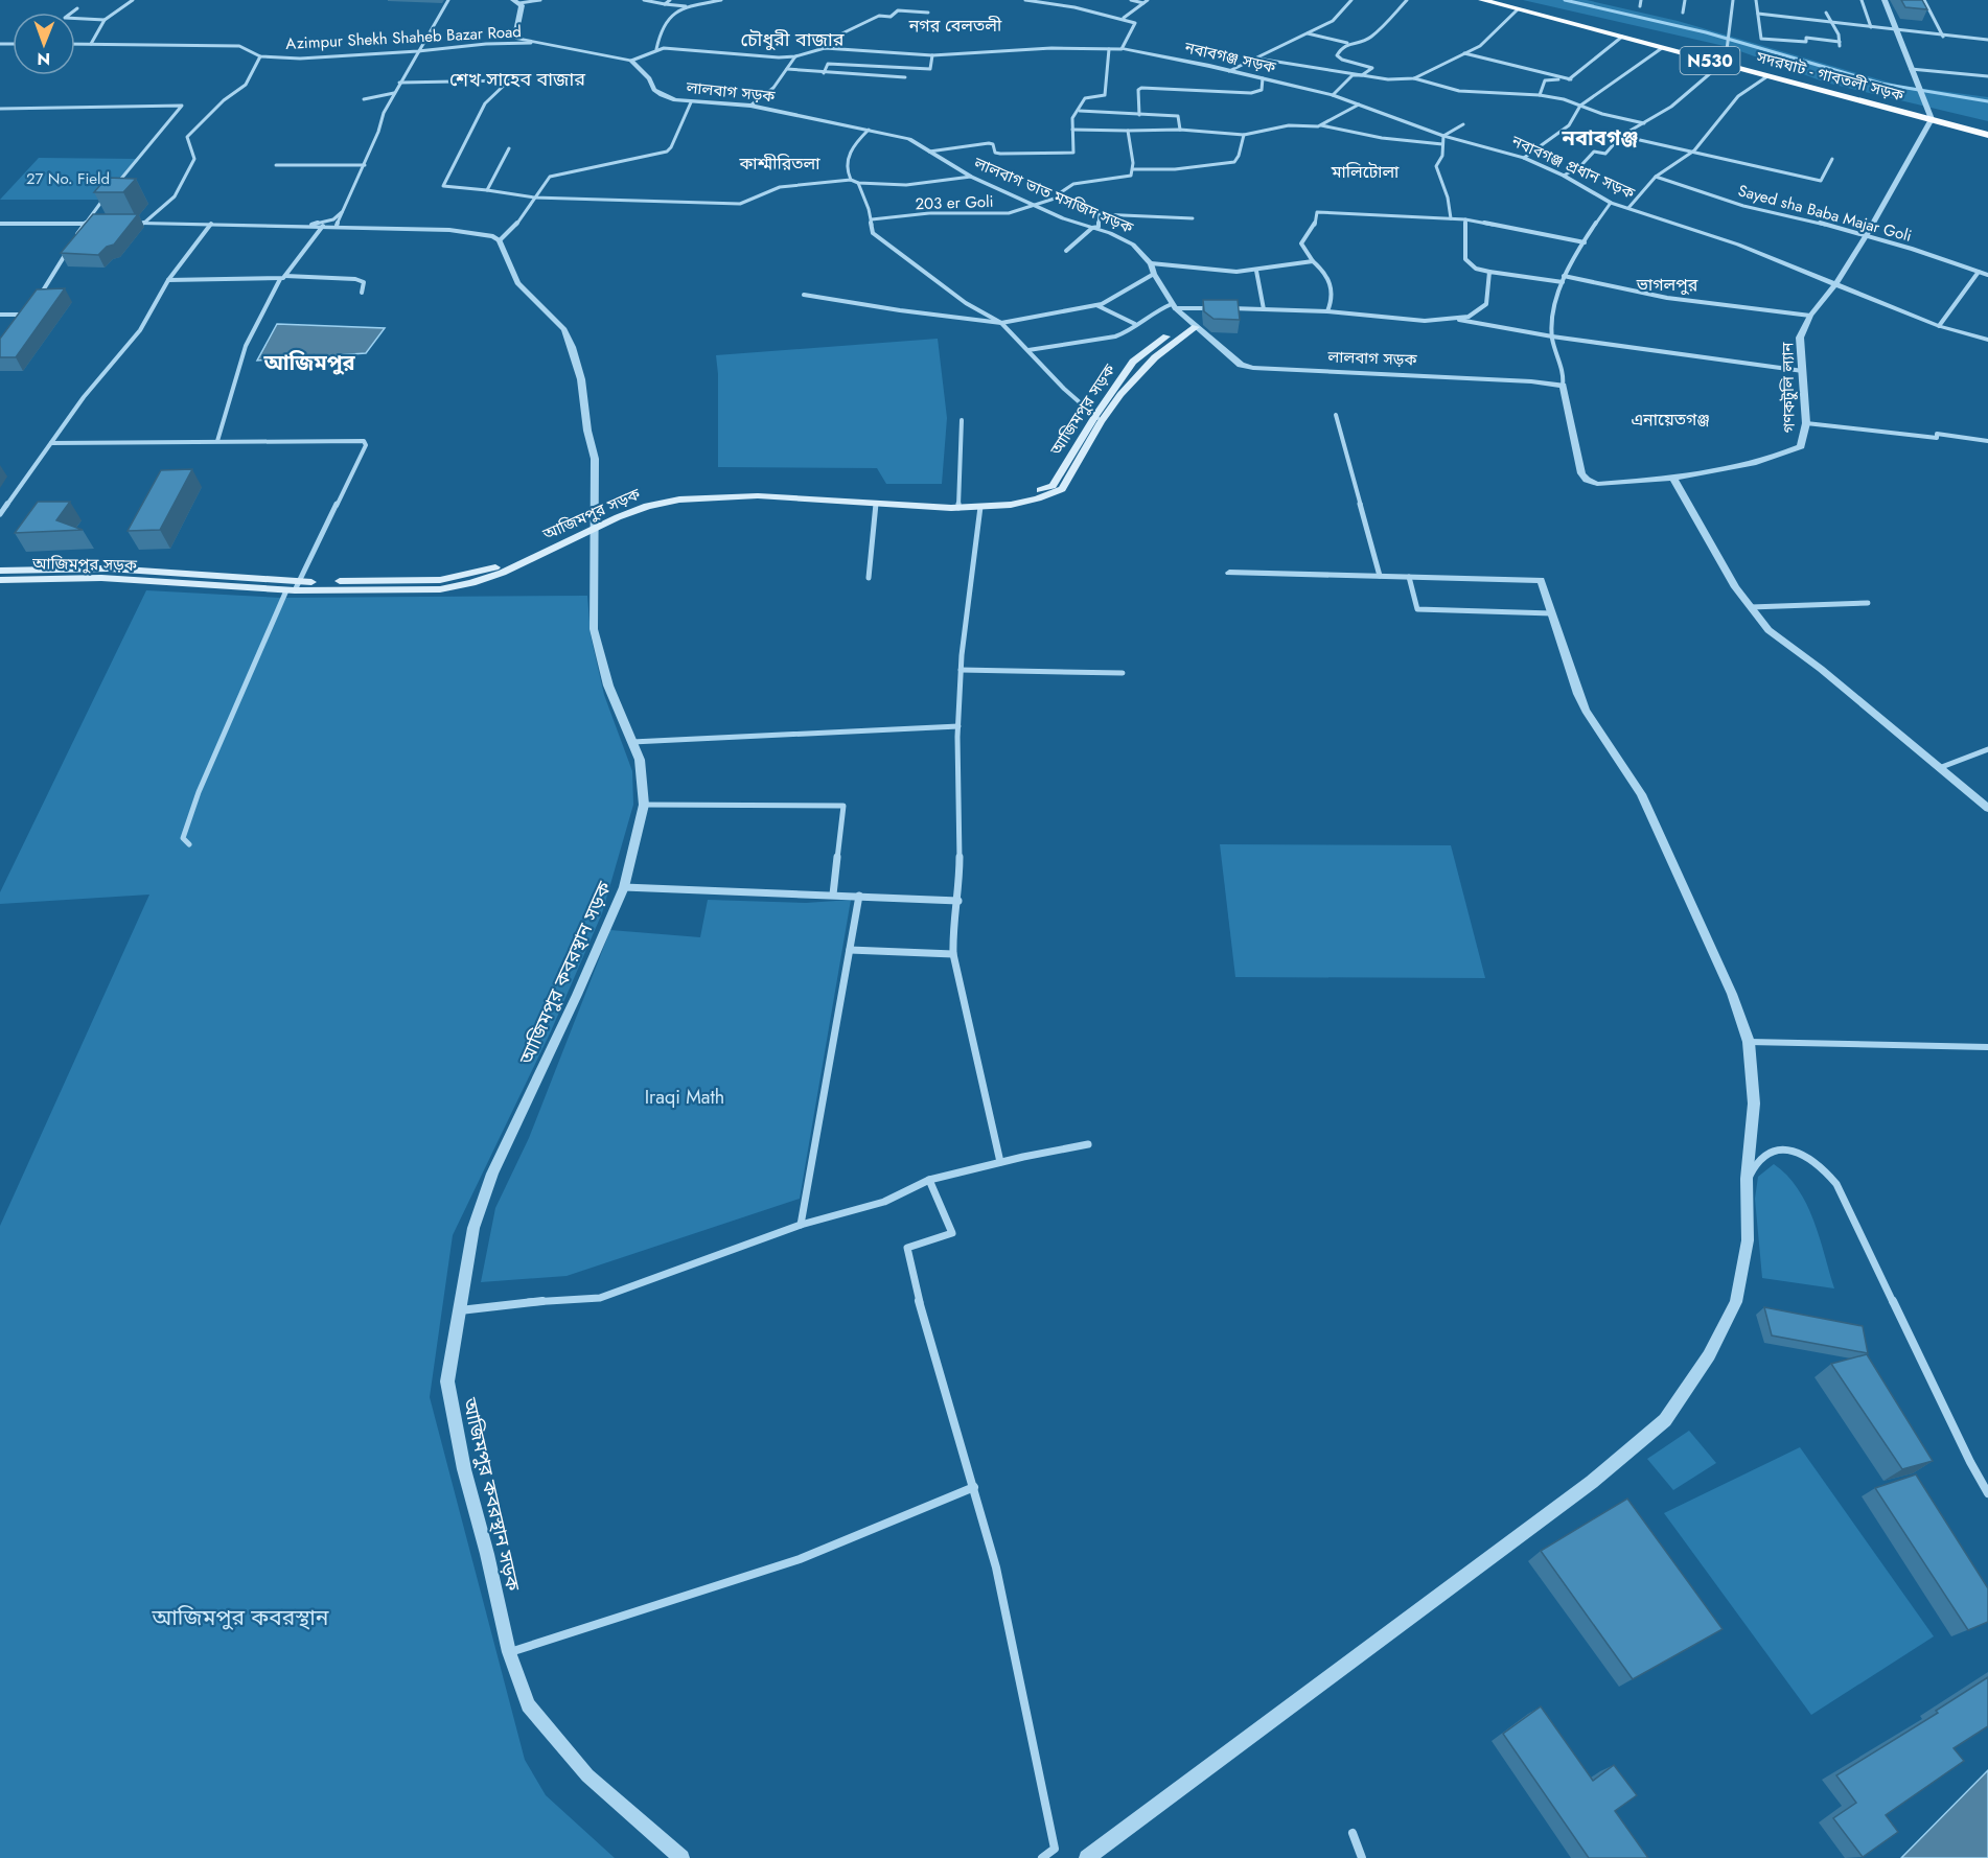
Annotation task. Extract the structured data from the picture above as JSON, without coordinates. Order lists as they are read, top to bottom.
{
  "streets": {
    "highway": ["N530", "সদরঘাট - গাবতলী সড়ক"],
    "main road": ["আজিমপুর সড়ক"],
    "street": [
      "Azimpur Shekh Shaheb Bazar Road",
      "নবাবগঞ্জ সড়ক",
      "লালবাগ সড়ক",
      "নবাবগঞ্জ প্রধান সড়ক",
      "লালবাগ ভাত মসজিদ সড়ক",
      "203 er Goli",
      "Sayed sha Baba Majar Goli",
      "গণকটুলি ল্যান",
      "আজিমপুর কবরস্থান সড়ক"
    ]
  },
  "crossings": [
    ["নবাবগঞ্জ সড়ক", "নবাবগঞ্জ প্রধান সড়ক"],
    ["সদরঘাট - গাবতলী সড়ক", "গণকটুলি ল্যান"],
    ["লালবাগ সড়ক", "লালবাগ ভাত মসজিদ সড়ক"],
    ["লালবাগ সড়ক", "গণকটুলি ল্যান"],
    ["লালবাগ সড়ক", "আজিমপুর সড়ক"],
    ["নবাবগঞ্জ প্রধান সড়ক", "গণকটুলি ল্যান"],
    ["লালবাগ ভাত মসজিদ সড়ক", "203 er Goli"],
    ["Sayed sha Baba Majar Goli", "গণকটুলি ল্যান"],
    ["আজিমপুর সড়ক", "আজিমপুর কবরস্থান সড়ক"]
  ],
  "districts": [
    "নগর বেলতলী",
    "চৌধুরী বাজার",
    "শেখ সাহেব বাজার",
    "নবাবগঞ্জ",
    "কাশ্মীরিতলা",
    "মালিটোলা",
    "ভাগলপুর",
    "আজিমপুর",
    "এনায়েতগঞ্জ"
  ],
  "parks": ["27 No. Field", "Iraqi Math", "আজিমপুর কবরস্থান"],
  "north": "bottom"
}
